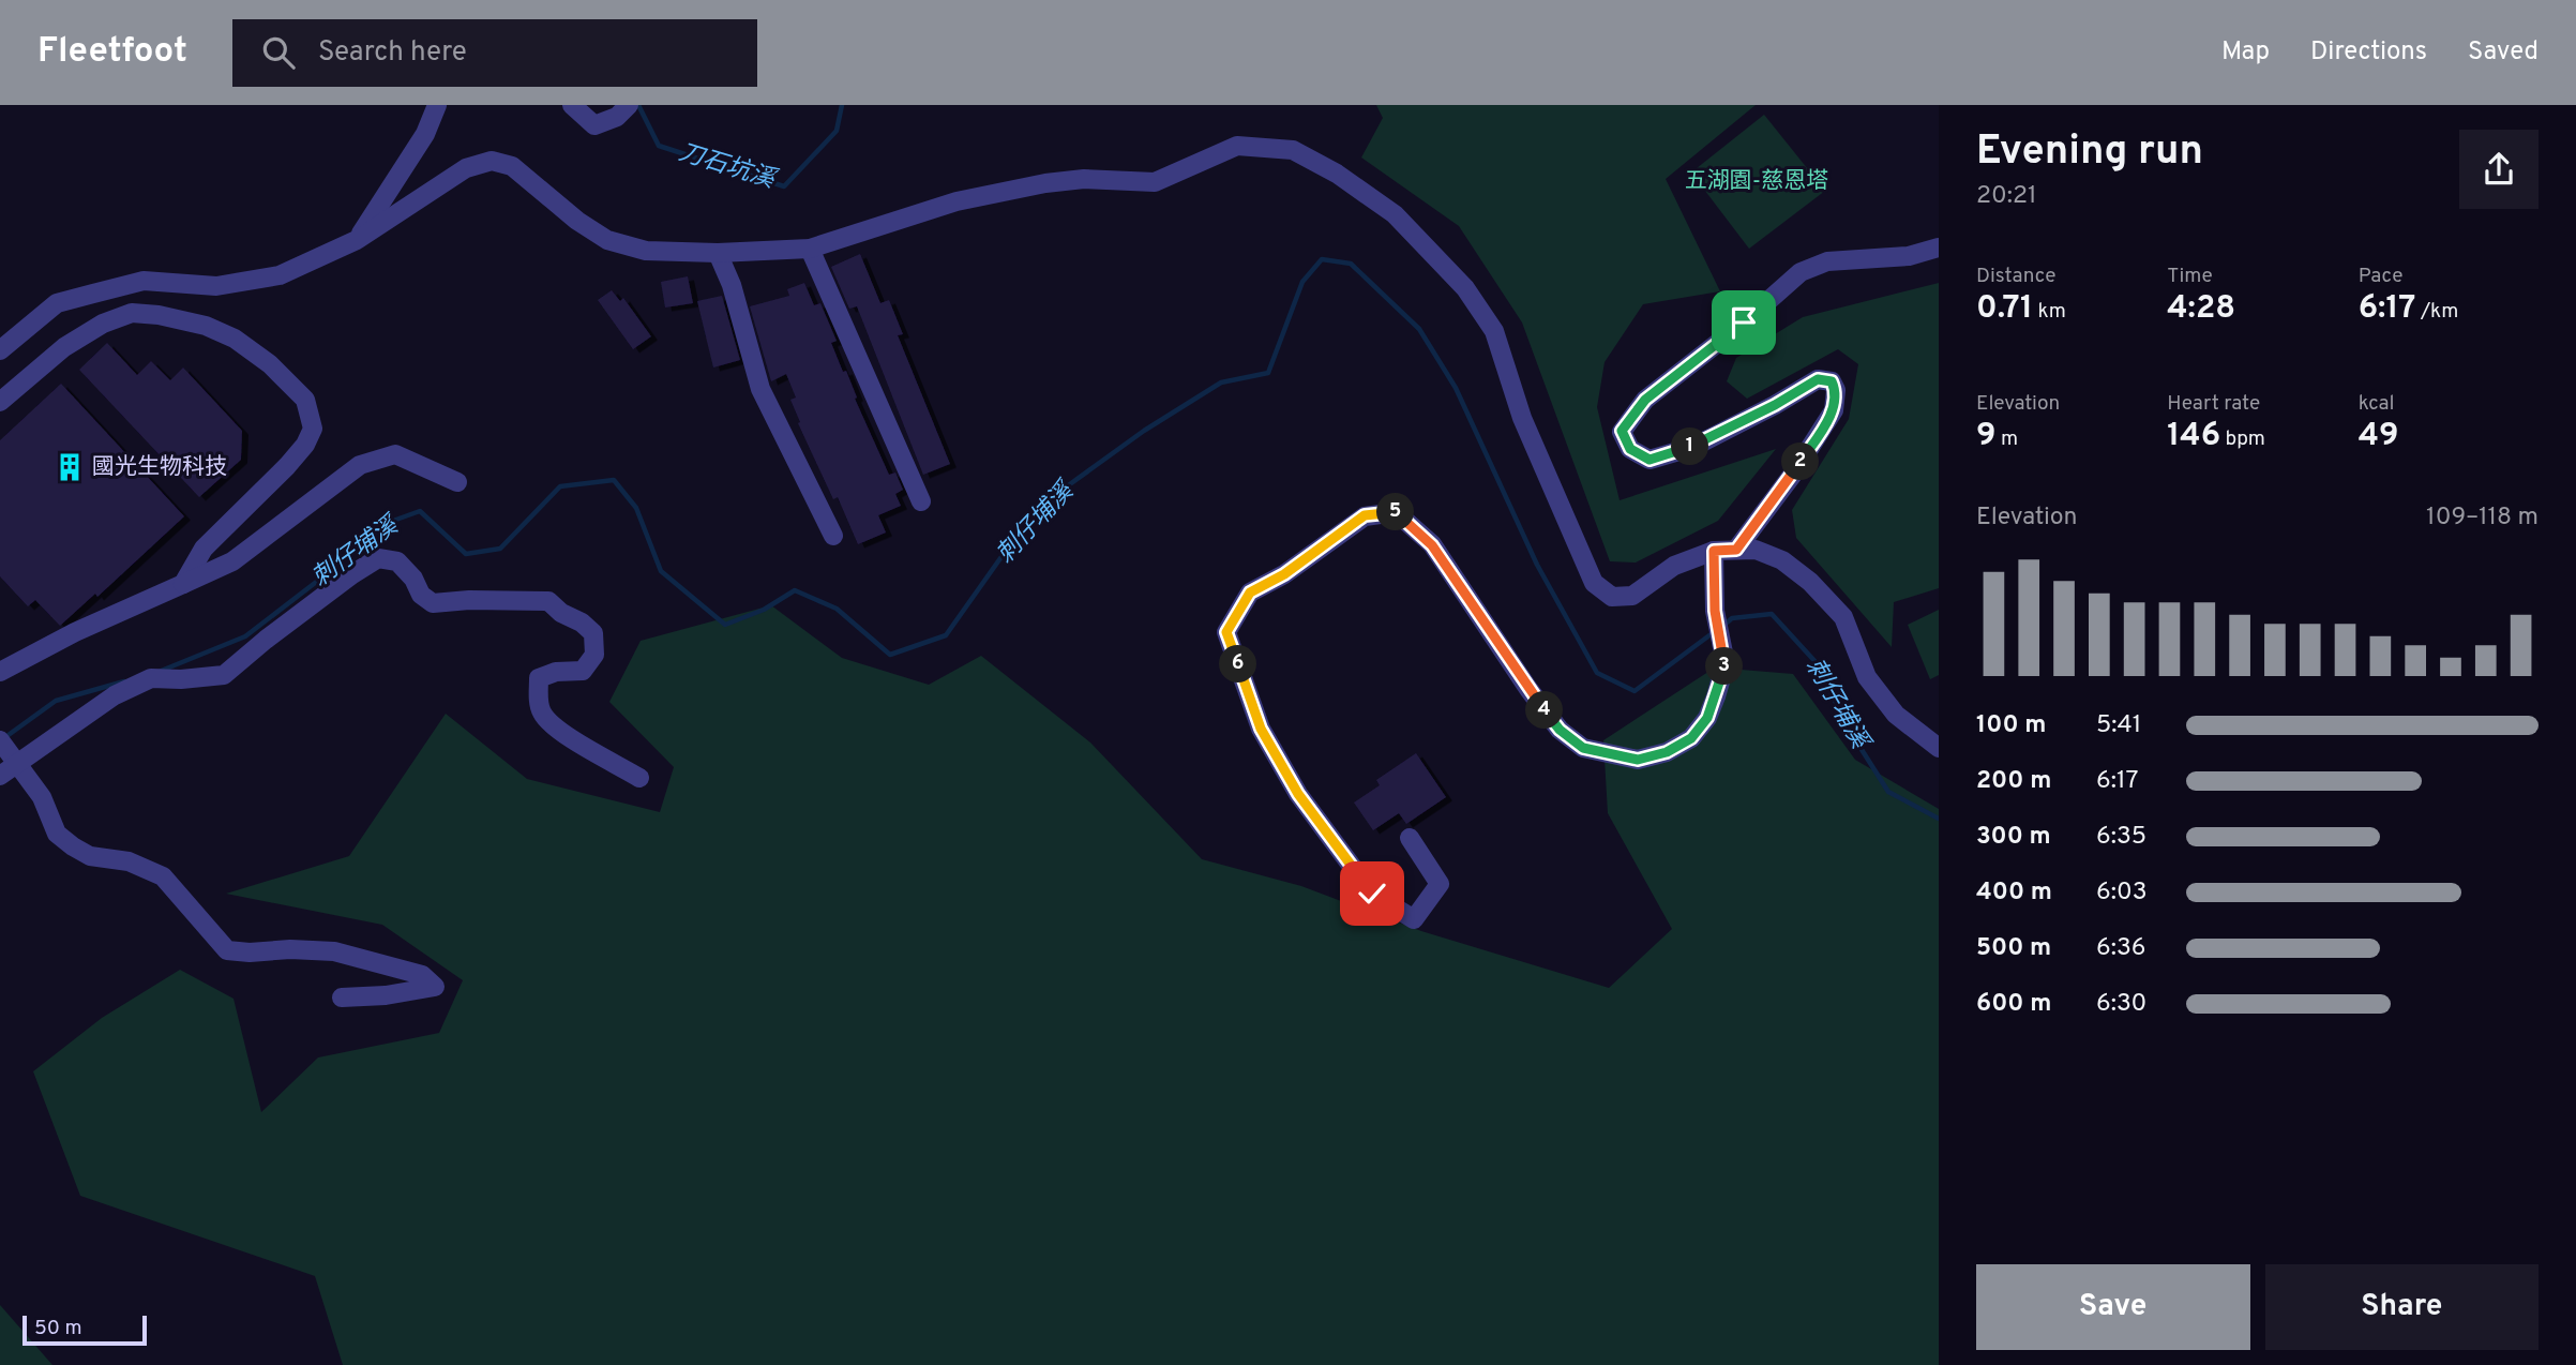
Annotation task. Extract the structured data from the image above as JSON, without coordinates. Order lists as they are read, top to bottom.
{
  "water": ["刀石坑溪", "刺仔埔溪"],
  "parks": ["五湖園-慈恩塔"],
  "places": {
    "building": ["國光生物科技"]
  },
  "scale_bar": "50 m",
  "page": {
    "header": "Fleetfoot",
    "search": "Search here",
    "nav": ["Map", "Directions", "Saved"],
    "heading": ["Evening run", "20:21"],
    "stats": [
      ["Distance", "0.71 km"],
      ["Time", "4:28"],
      ["Pace", "6:17 /km"],
      ["Elevation", "9 m"],
      ["Heart rate", "146 bpm"],
      ["kcal", "49"]
    ],
    "pins": [
      "1",
      "2",
      "5",
      "6",
      "3",
      "4"
    ],
    "chart": ["Elevation", "109–118 m"],
    "list": [
      {
        "name": "100 m",
        "note": "5:41"
      },
      {
        "name": "200 m",
        "note": "6:17"
      },
      {
        "name": "300 m",
        "note": "6:35"
      },
      {
        "name": "400 m",
        "note": "6:03"
      },
      {
        "name": "500 m",
        "note": "6:36"
      },
      {
        "name": "600 m",
        "note": "6:30"
      }
    ],
    "buttons": ["Save", "Share"],
    "scale": "50 m"
  }
}
